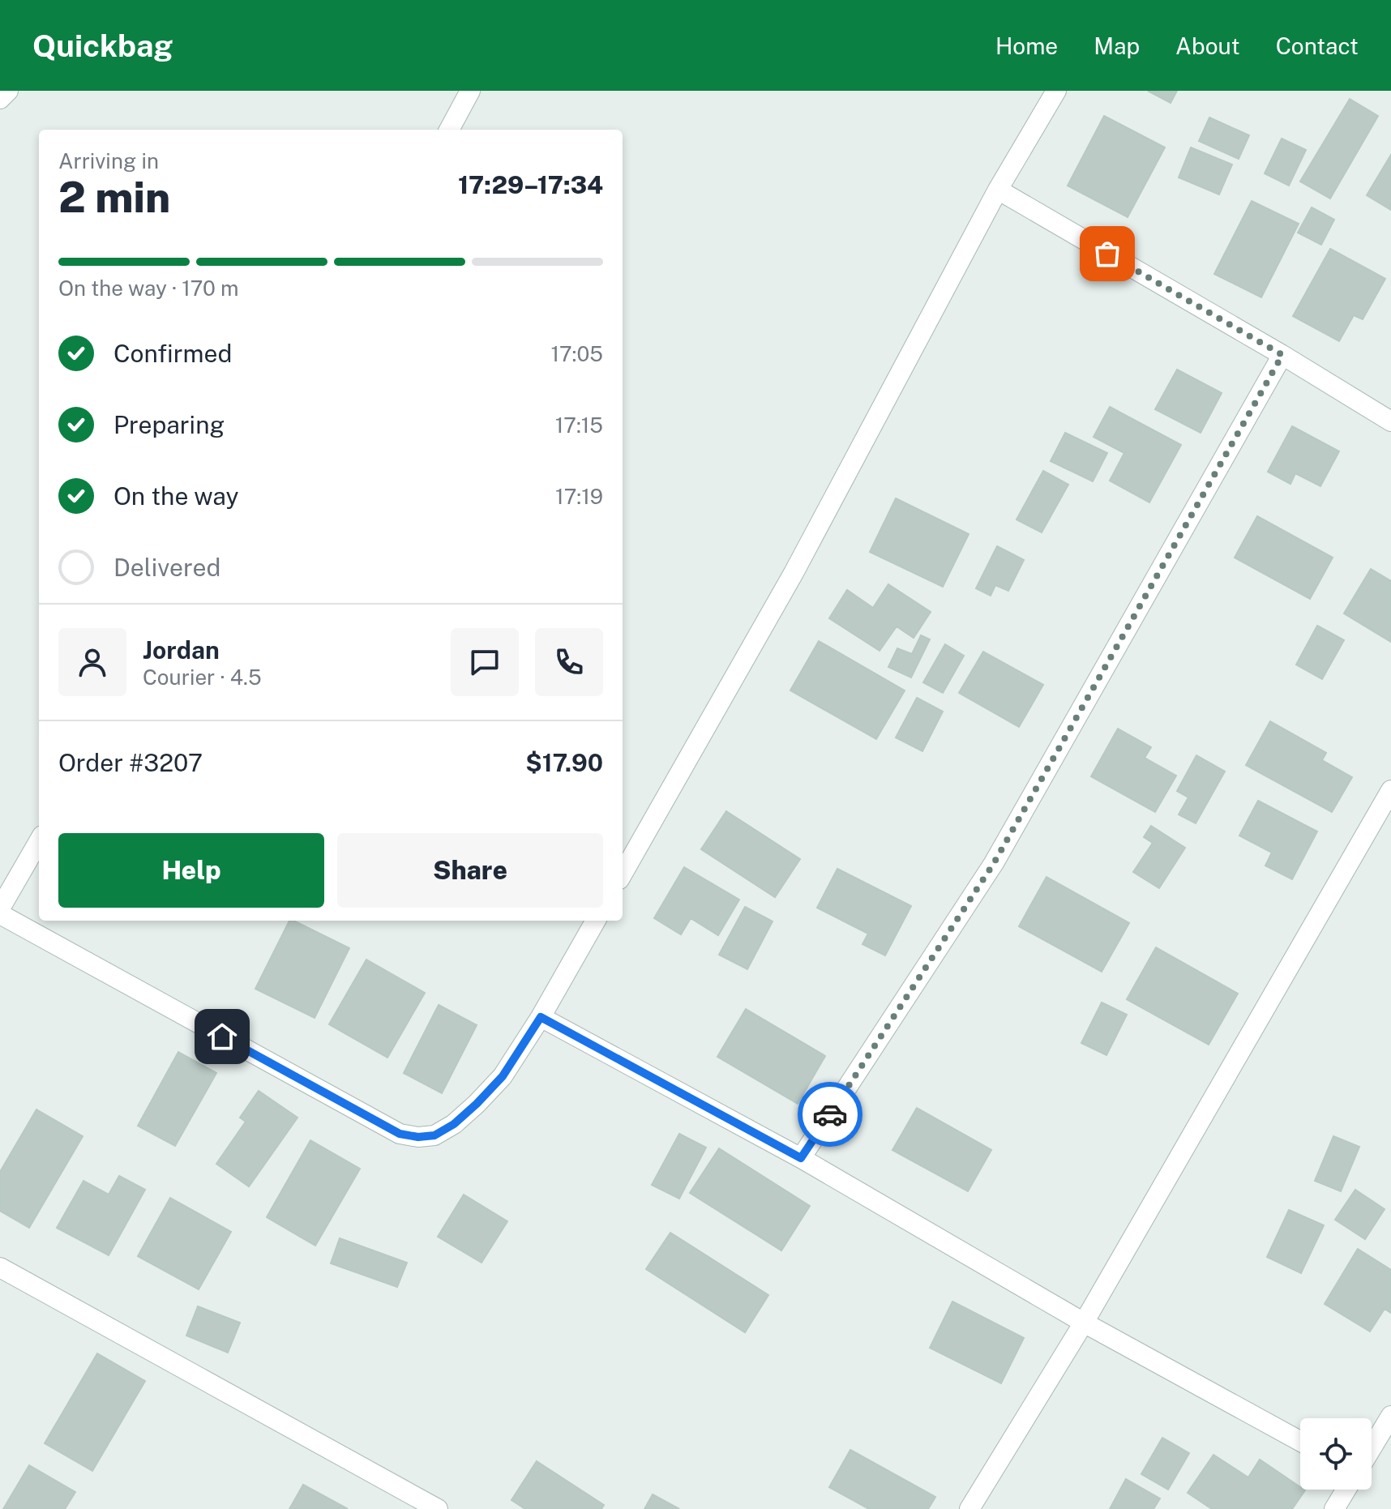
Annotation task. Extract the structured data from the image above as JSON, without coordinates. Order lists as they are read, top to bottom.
{
  "page": {
    "header": "Quickbag",
    "nav": [
      "Home",
      "Map",
      "About",
      "Contact"
    ],
    "heading": ["2 min", "Arriving in", "17:29–17:34"],
    "panel": [
      "Jordan",
      "Courier · 4.5",
      "Order #3207",
      "$17.90"
    ],
    "bar": "On the way · 170 m",
    "list": [
      ["Confirmed", "17:05"],
      ["Preparing", "17:15"],
      ["On the way", "17:19"],
      "Delivered"
    ],
    "buttons": ["Help", "Share"]
  }
}
